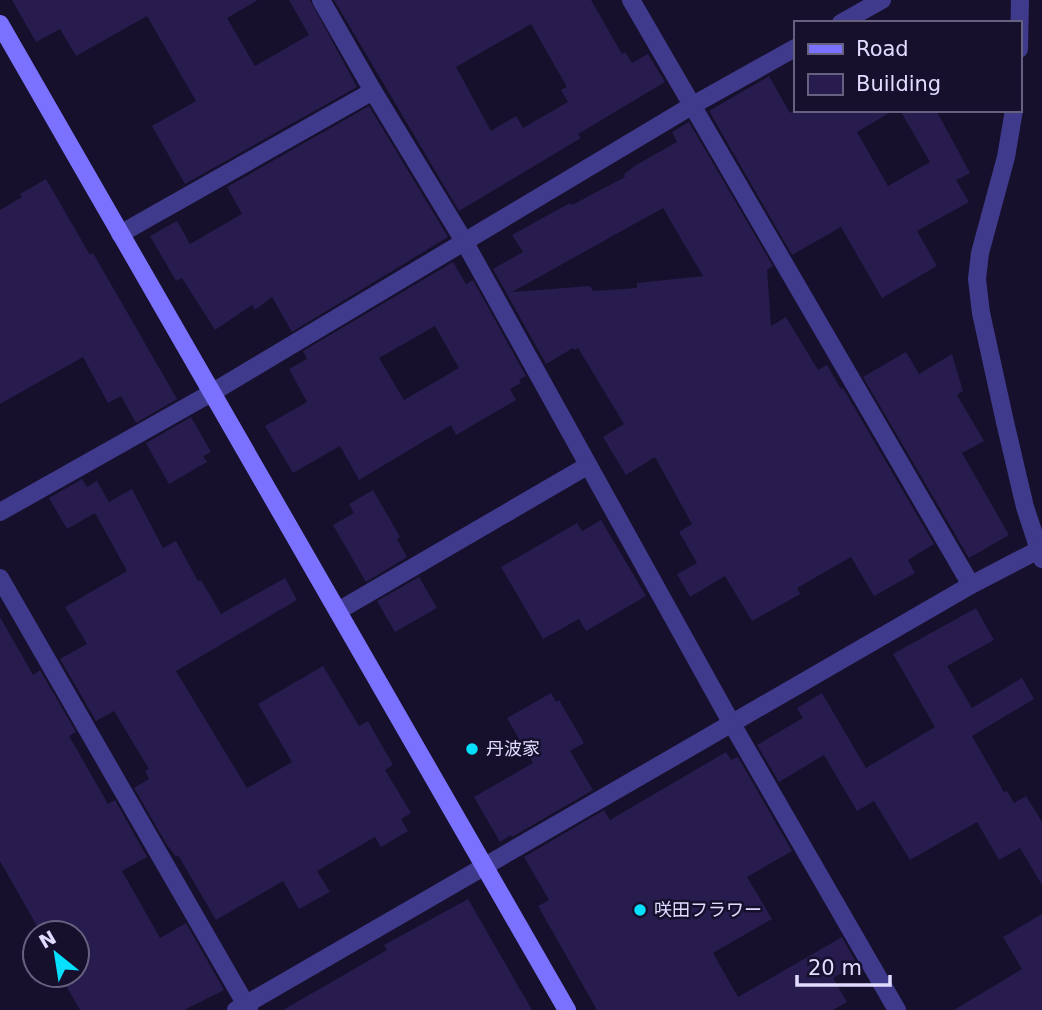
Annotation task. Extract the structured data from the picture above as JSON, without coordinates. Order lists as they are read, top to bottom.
{
  "places": ["丹波家", "咲田フラワー"],
  "legend": ["Road", "Building"],
  "scale_bar": "20 m",
  "north": "top left"
}
